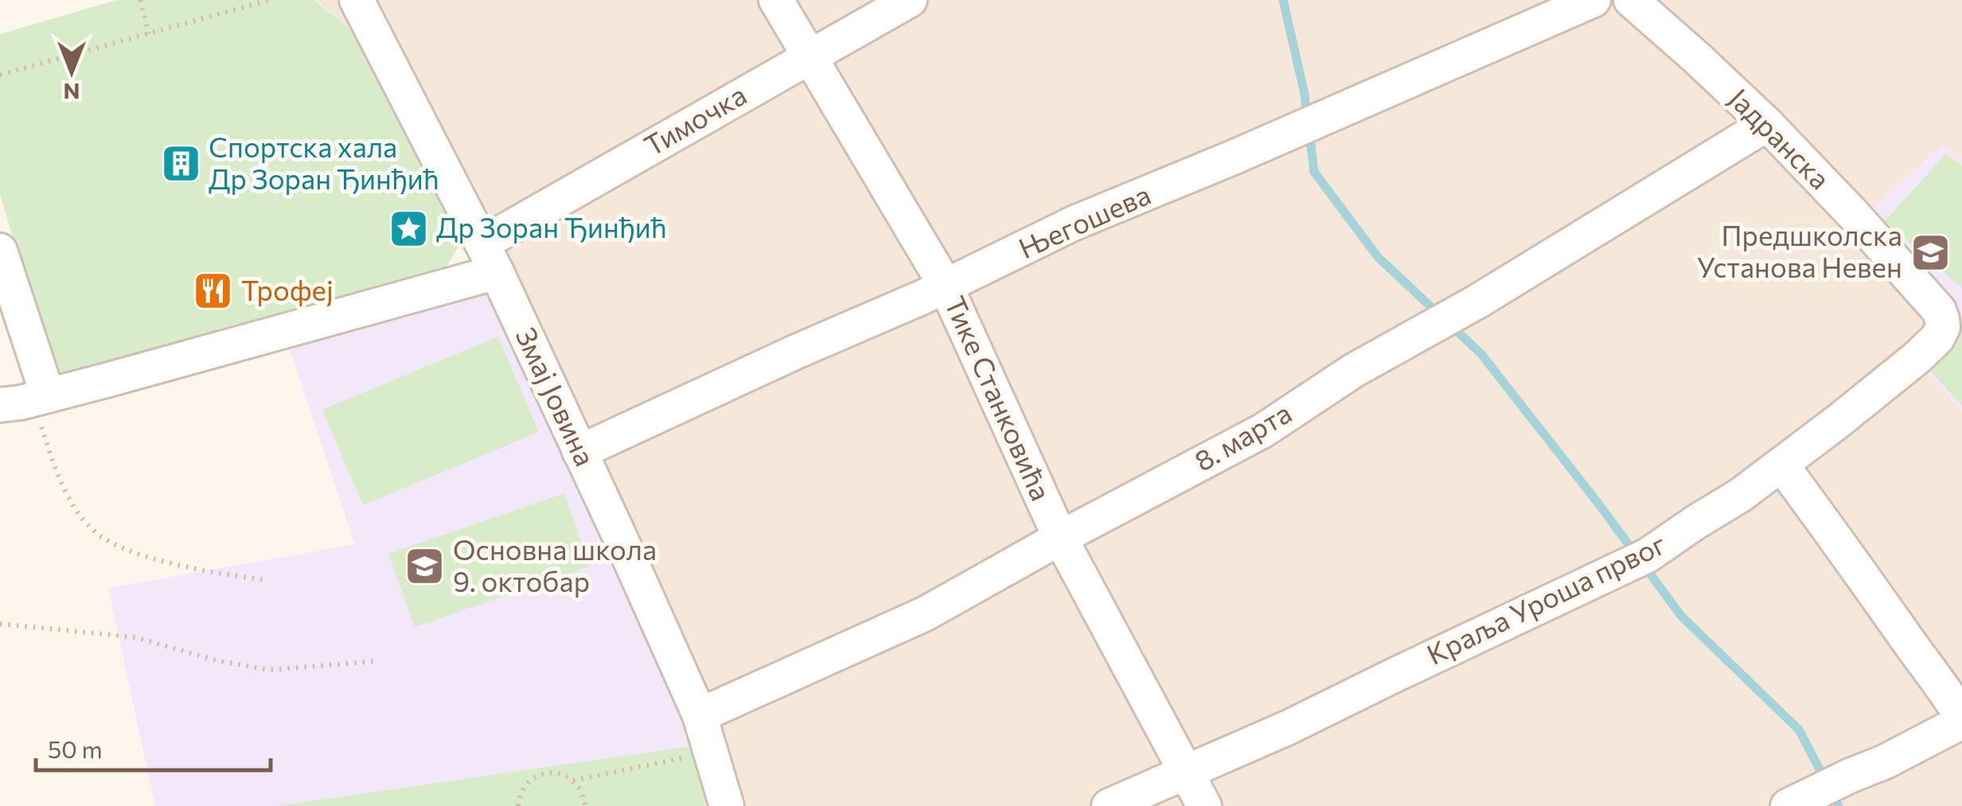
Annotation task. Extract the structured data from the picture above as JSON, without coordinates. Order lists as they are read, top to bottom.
{
  "streets": {
    "street": [
      "Тимочка",
      "Јадранска",
      "Његошева",
      "Змај Јовина",
      "Тике Станковића",
      "8. марта",
      "Краља Уроша првог"
    ]
  },
  "crossings": [
    ["Тимочка", "Змај Јовина"],
    ["Тимочка", "Тике Станковића"],
    ["Јадранска", "8. марта"],
    ["Јадранска", "Краља Уроша првог"],
    ["Његошева", "Змај Јовина"],
    ["Његошева", "Тике Станковића"],
    ["Змај Јовина", "8. марта"],
    ["Тике Станковића", "8. марта"],
    ["Тике Станковића", "Краља Уроша првог"]
  ],
  "places": {
    "building": ["Спортска хала Др Зоран Ђинђић"],
    "place": ["Др Зоран Ђинђић"],
    "school or university": ["Предшколска Установа Невен", "Основна школа 9. октобар"],
    "restaurant": ["Трофеј"]
  },
  "scale_bar": "50 m",
  "north": "bottom"
}
